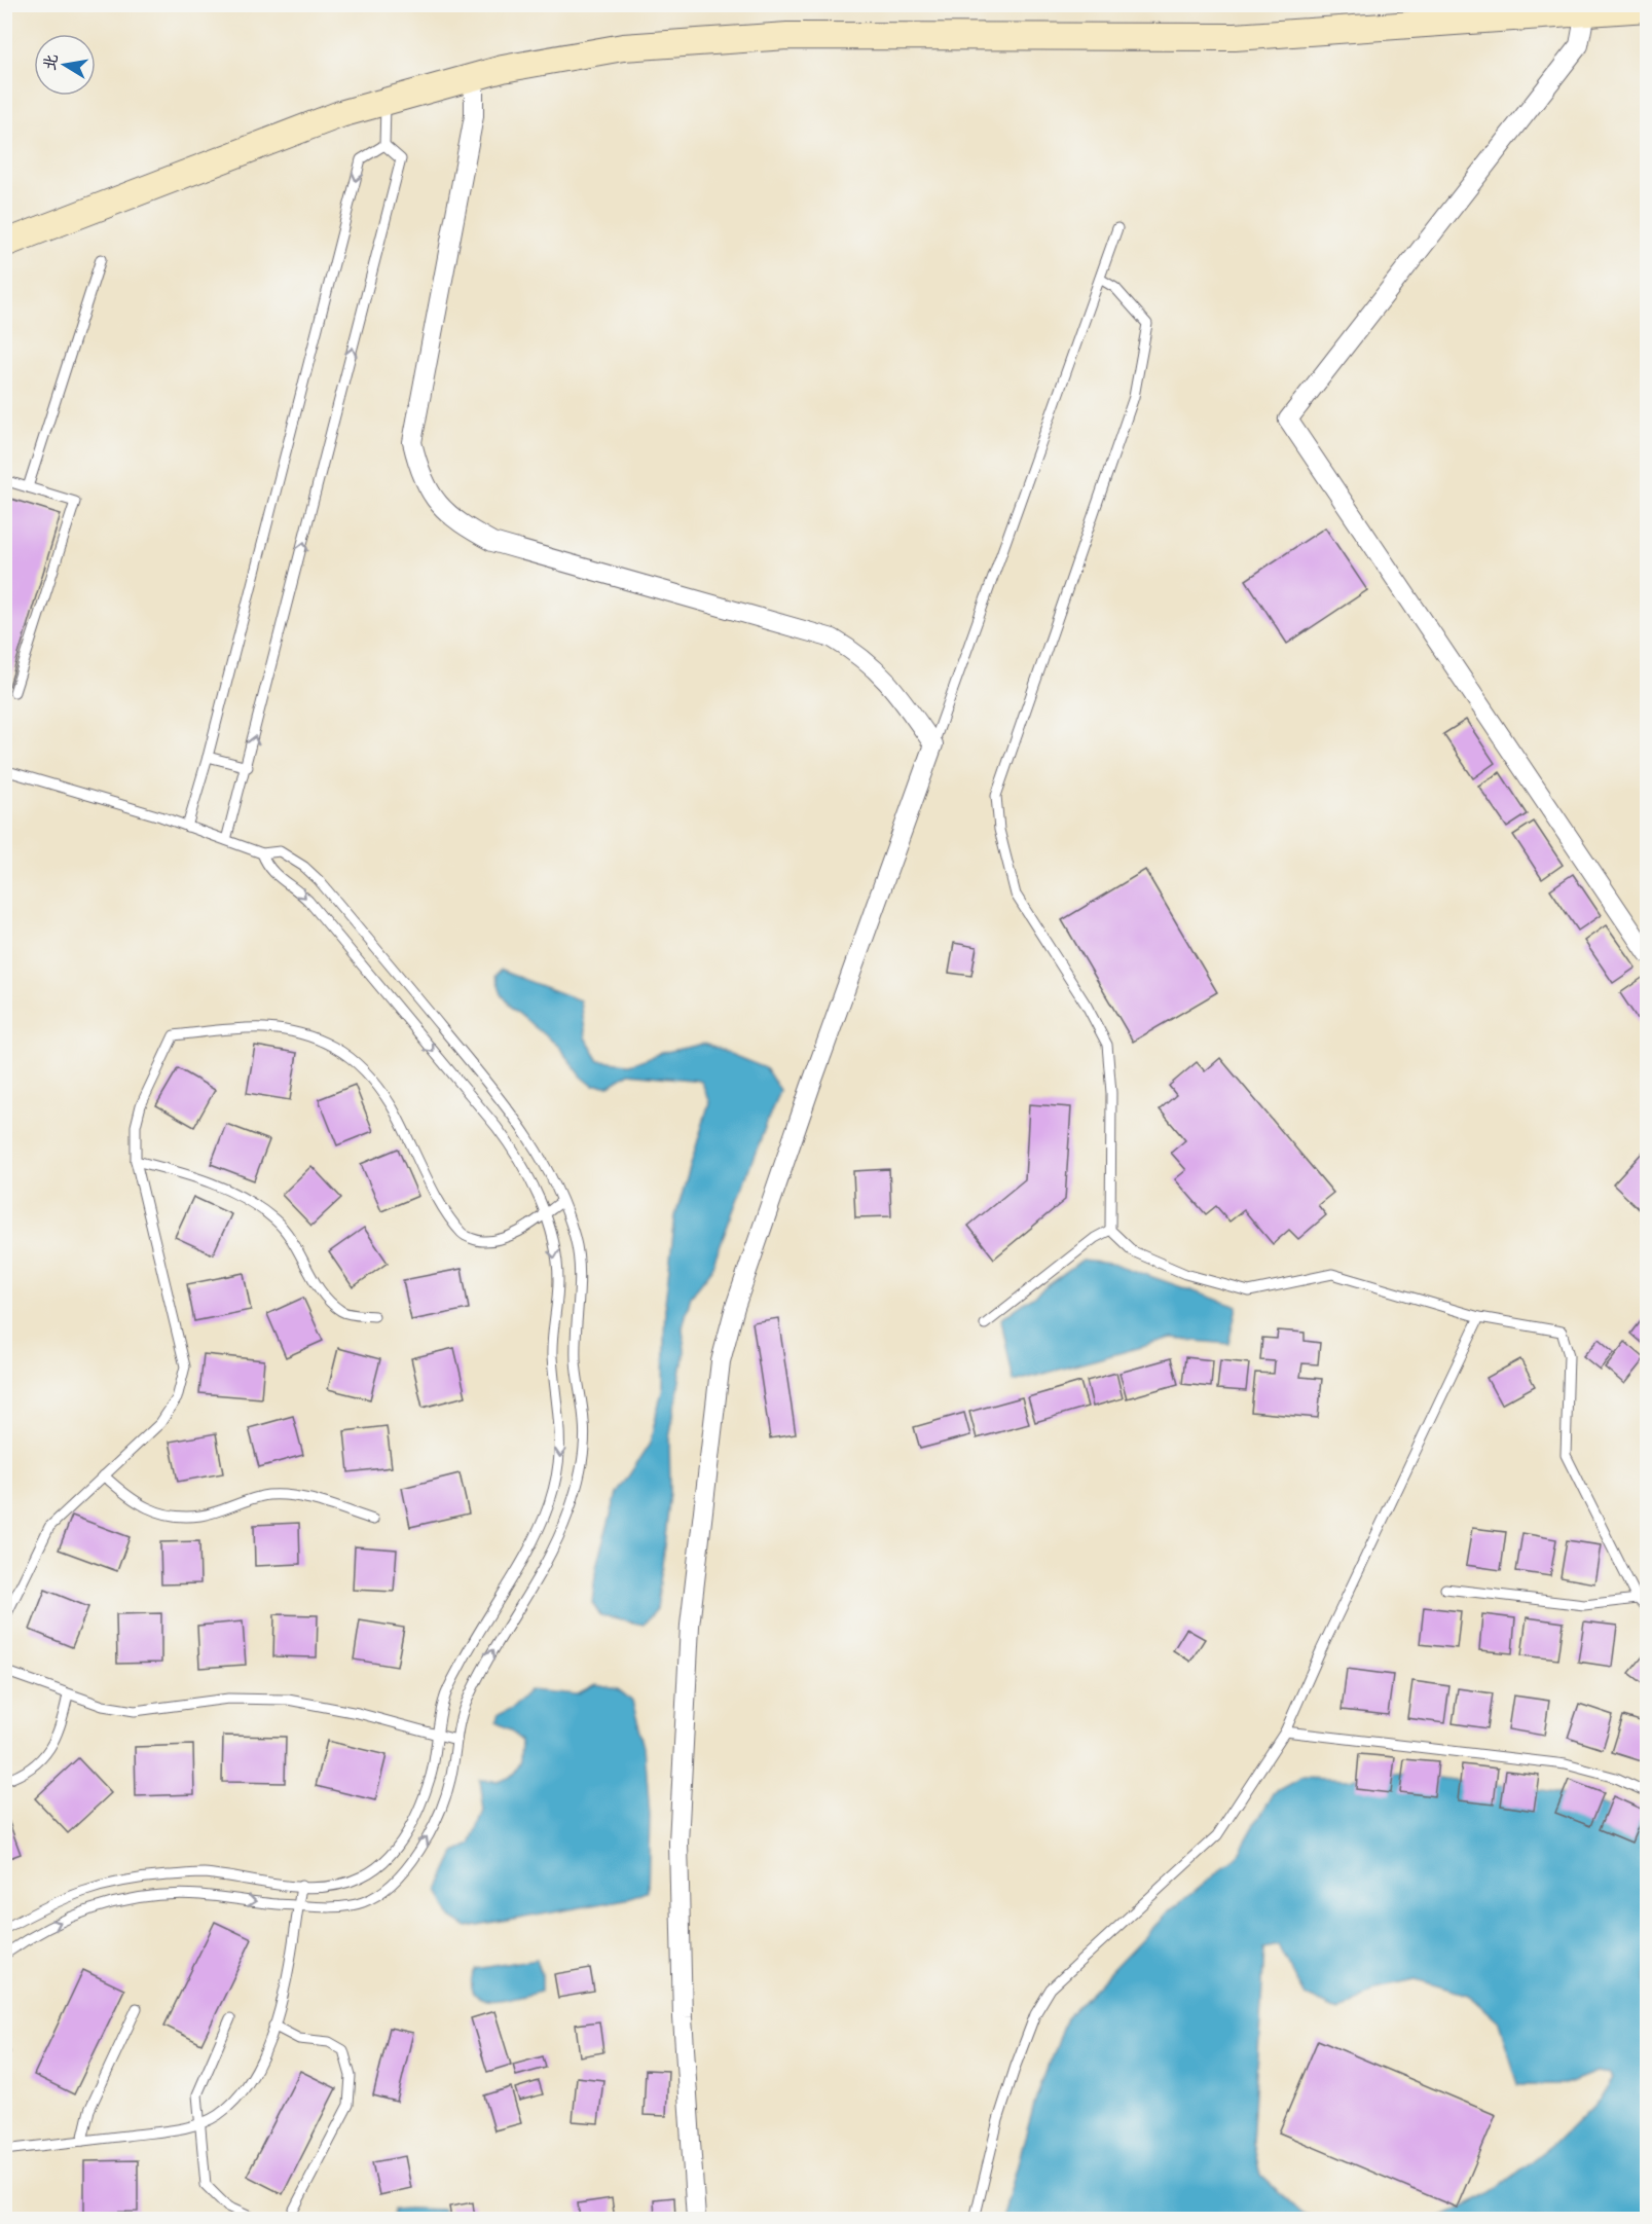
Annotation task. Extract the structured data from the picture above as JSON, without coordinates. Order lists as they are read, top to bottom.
{
  "north": "left"
}
